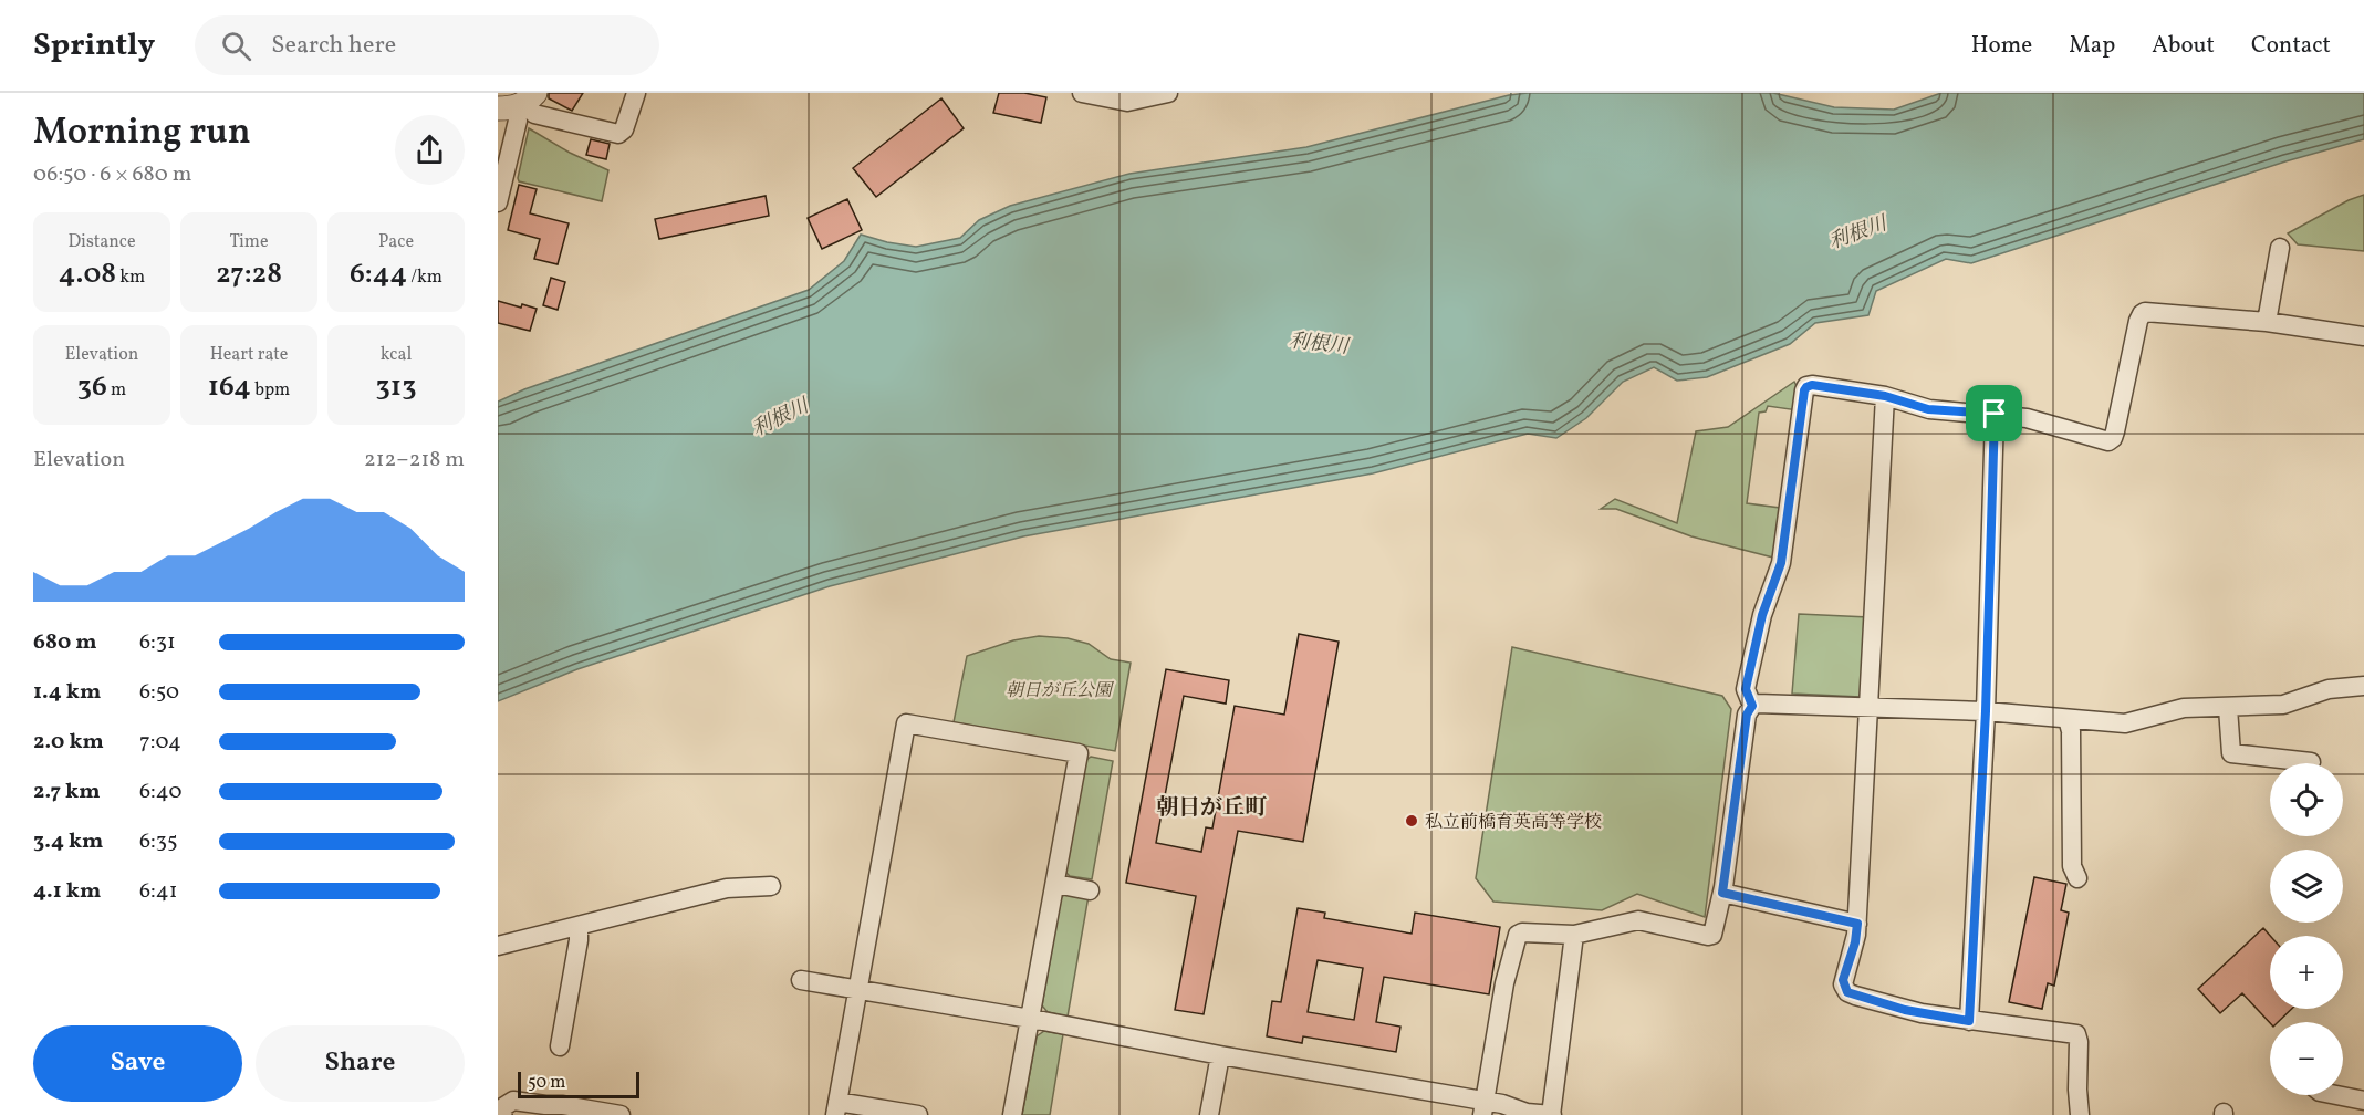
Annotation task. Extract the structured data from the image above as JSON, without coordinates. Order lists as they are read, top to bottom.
{
  "districts": ["朝日が丘町"],
  "water": ["利根川"],
  "parks": ["朝日が丘公園"],
  "places": ["私立前橋育英高等学校"],
  "scale_bar": "50 m",
  "page": {
    "header": "Sprintly",
    "search": "Search here",
    "nav": [
      "Home",
      "Map",
      "About",
      "Contact"
    ],
    "heading": ["Morning run", "06:50 · 6 × 680 m"],
    "stats": [
      ["Distance", "4.08 km"],
      ["Time", "27:28"],
      ["Pace", "6:44 /km"],
      ["Elevation", "36 m"],
      ["Heart rate", "164 bpm"],
      ["kcal", "313"]
    ],
    "chart": ["Elevation", "212–218 m"],
    "list": [
      {
        "name": "680 m",
        "note": "6:31"
      },
      {
        "name": "1.4 km",
        "note": "6:50"
      },
      {
        "name": "2.0 km",
        "note": "7:04"
      },
      {
        "name": "2.7 km",
        "note": "6:40"
      },
      {
        "name": "3.4 km",
        "note": "6:35"
      },
      {
        "name": "4.1 km",
        "note": "6:41"
      }
    ],
    "map_buttons": ["+", "−"],
    "buttons": ["Save", "Share"],
    "scale": "50 m"
  }
}
